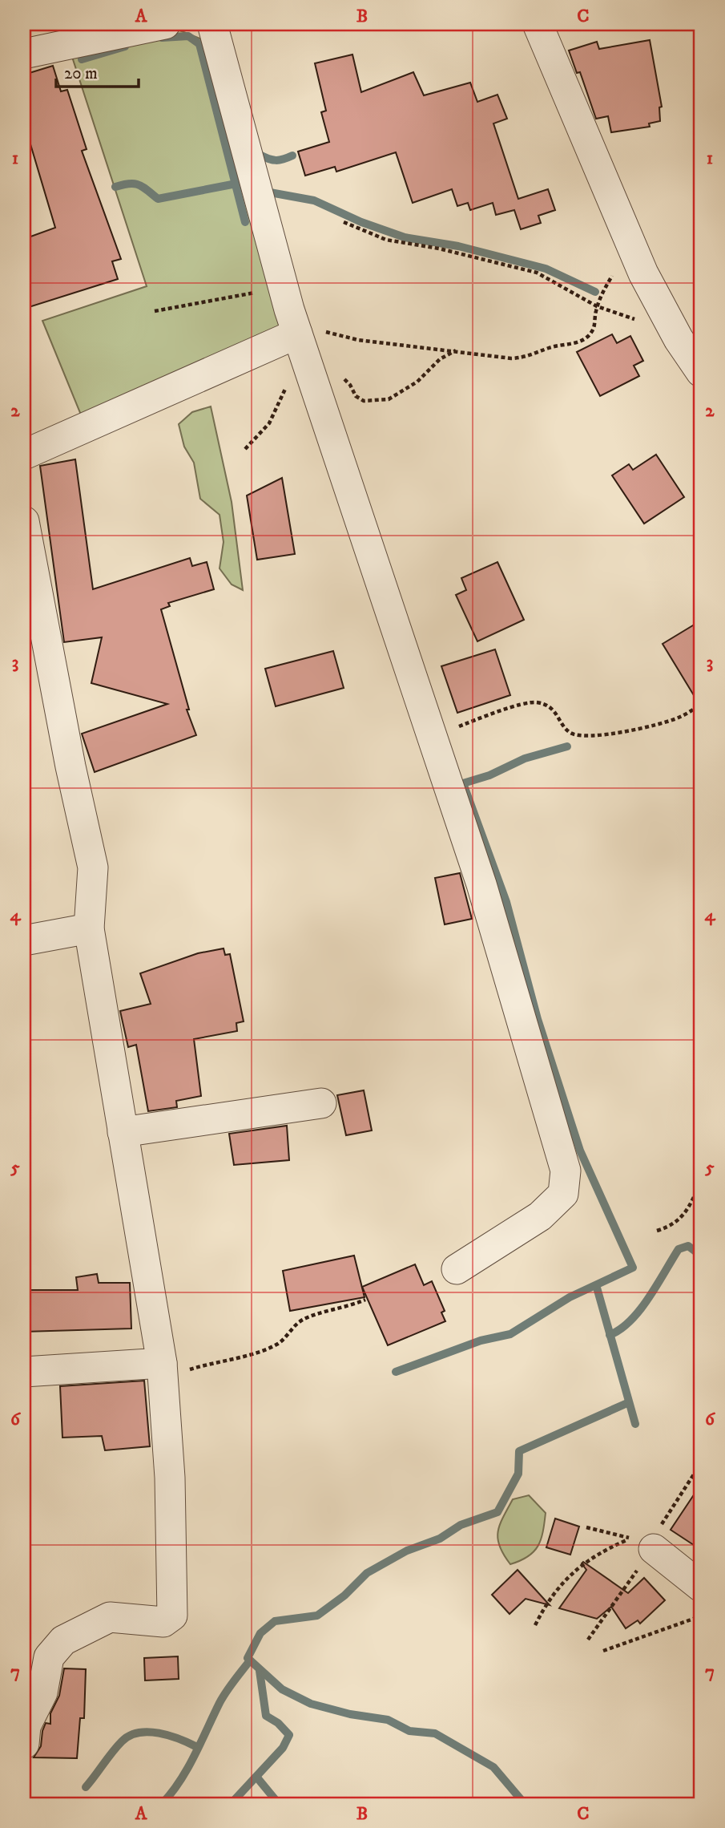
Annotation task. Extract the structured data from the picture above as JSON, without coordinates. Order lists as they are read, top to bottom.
{
  "scale_bar": "20 m",
  "grid": {
    "columns": ["A", "B", "C"],
    "rows": [
      "1",
      "2",
      "3",
      "4",
      "5",
      "6",
      "7"
    ]
  }
}
